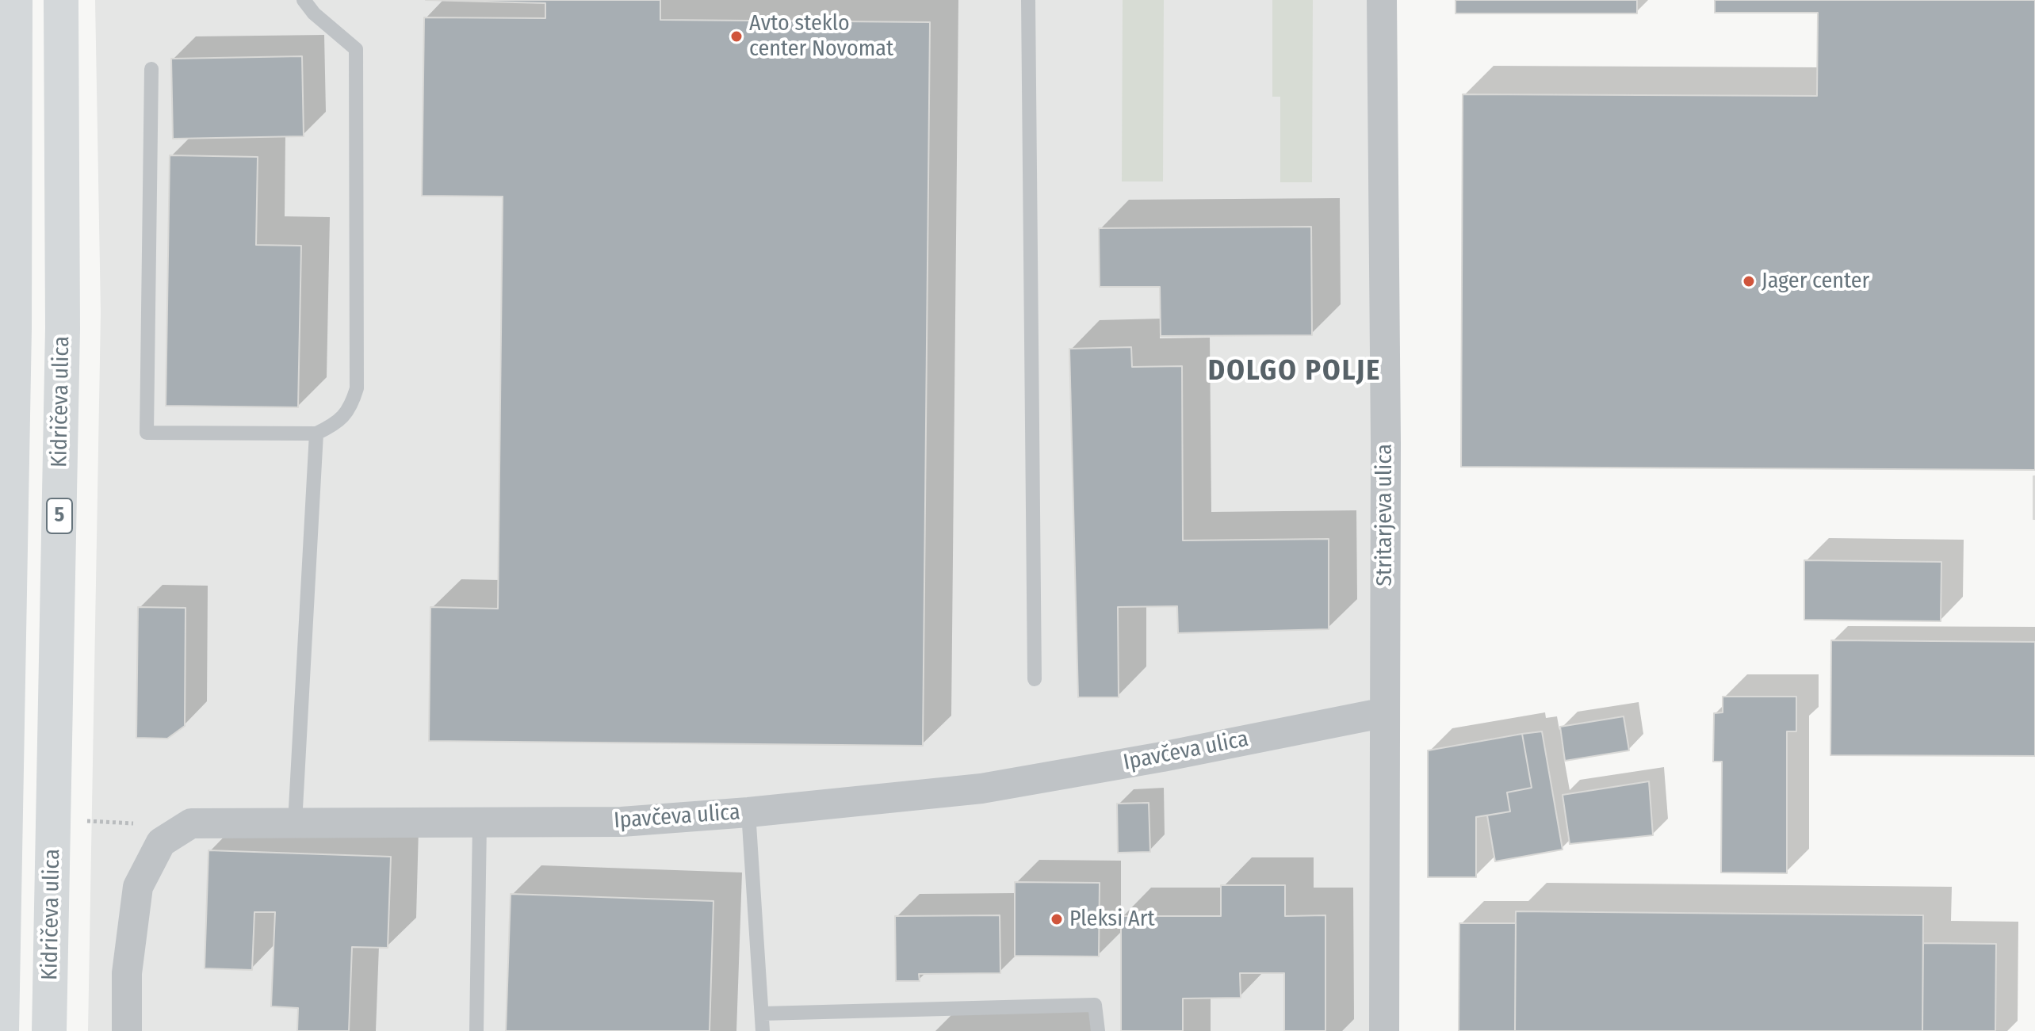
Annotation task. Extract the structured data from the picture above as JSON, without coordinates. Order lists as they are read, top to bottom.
{
  "streets": {
    "main road": ["Kidričeva ulica", "5"],
    "street": ["Stritarjeva ulica", "Ipavčeva ulica"]
  },
  "crossings": [
    ["Stritarjeva ulica", "Ipavčeva ulica"]
  ],
  "districts": ["DOLGO POLJE"],
  "places": ["Avto steklo center Novomat", "Jager center", "Pleksi Art"]
}
